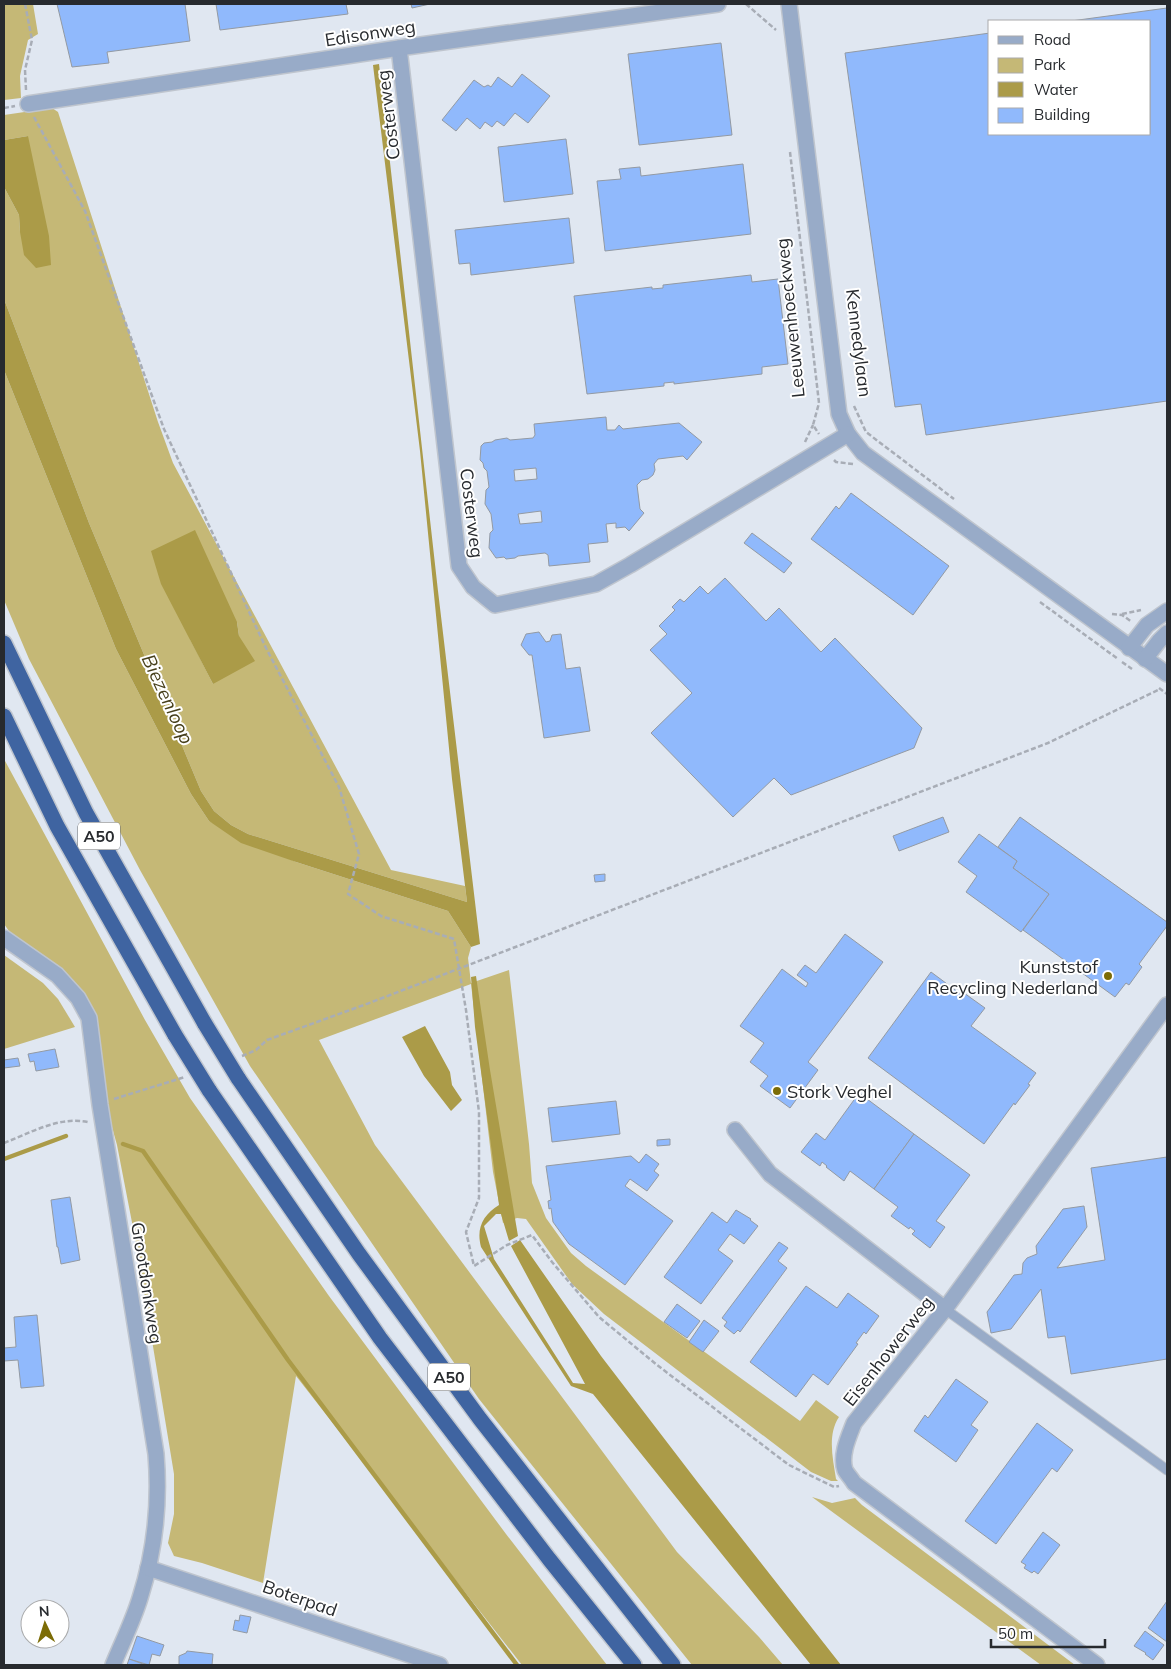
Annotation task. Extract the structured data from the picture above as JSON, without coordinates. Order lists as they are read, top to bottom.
{
  "streets": {
    "highway": ["A50"],
    "street": [
      "Edisonweg",
      "Costerweg",
      "Leeuwenhoeckweg",
      "Grootdonkweg",
      "Eisenhowerweg",
      "Boterpad"
    ],
    "path": ["Kennedylaan"]
  },
  "crossings": [
    ["Edisonweg", "Costerweg"],
    ["Costerweg", "Leeuwenhoeckweg"],
    ["Grootdonkweg", "Boterpad"]
  ],
  "water": ["Biezenloop"],
  "places": ["Kunststof Recycling Nederland", "Stork Veghel"],
  "legend": [
    "Road",
    "Park",
    "Water",
    "Building"
  ],
  "scale_bar": "50 m",
  "north": "top"
}
